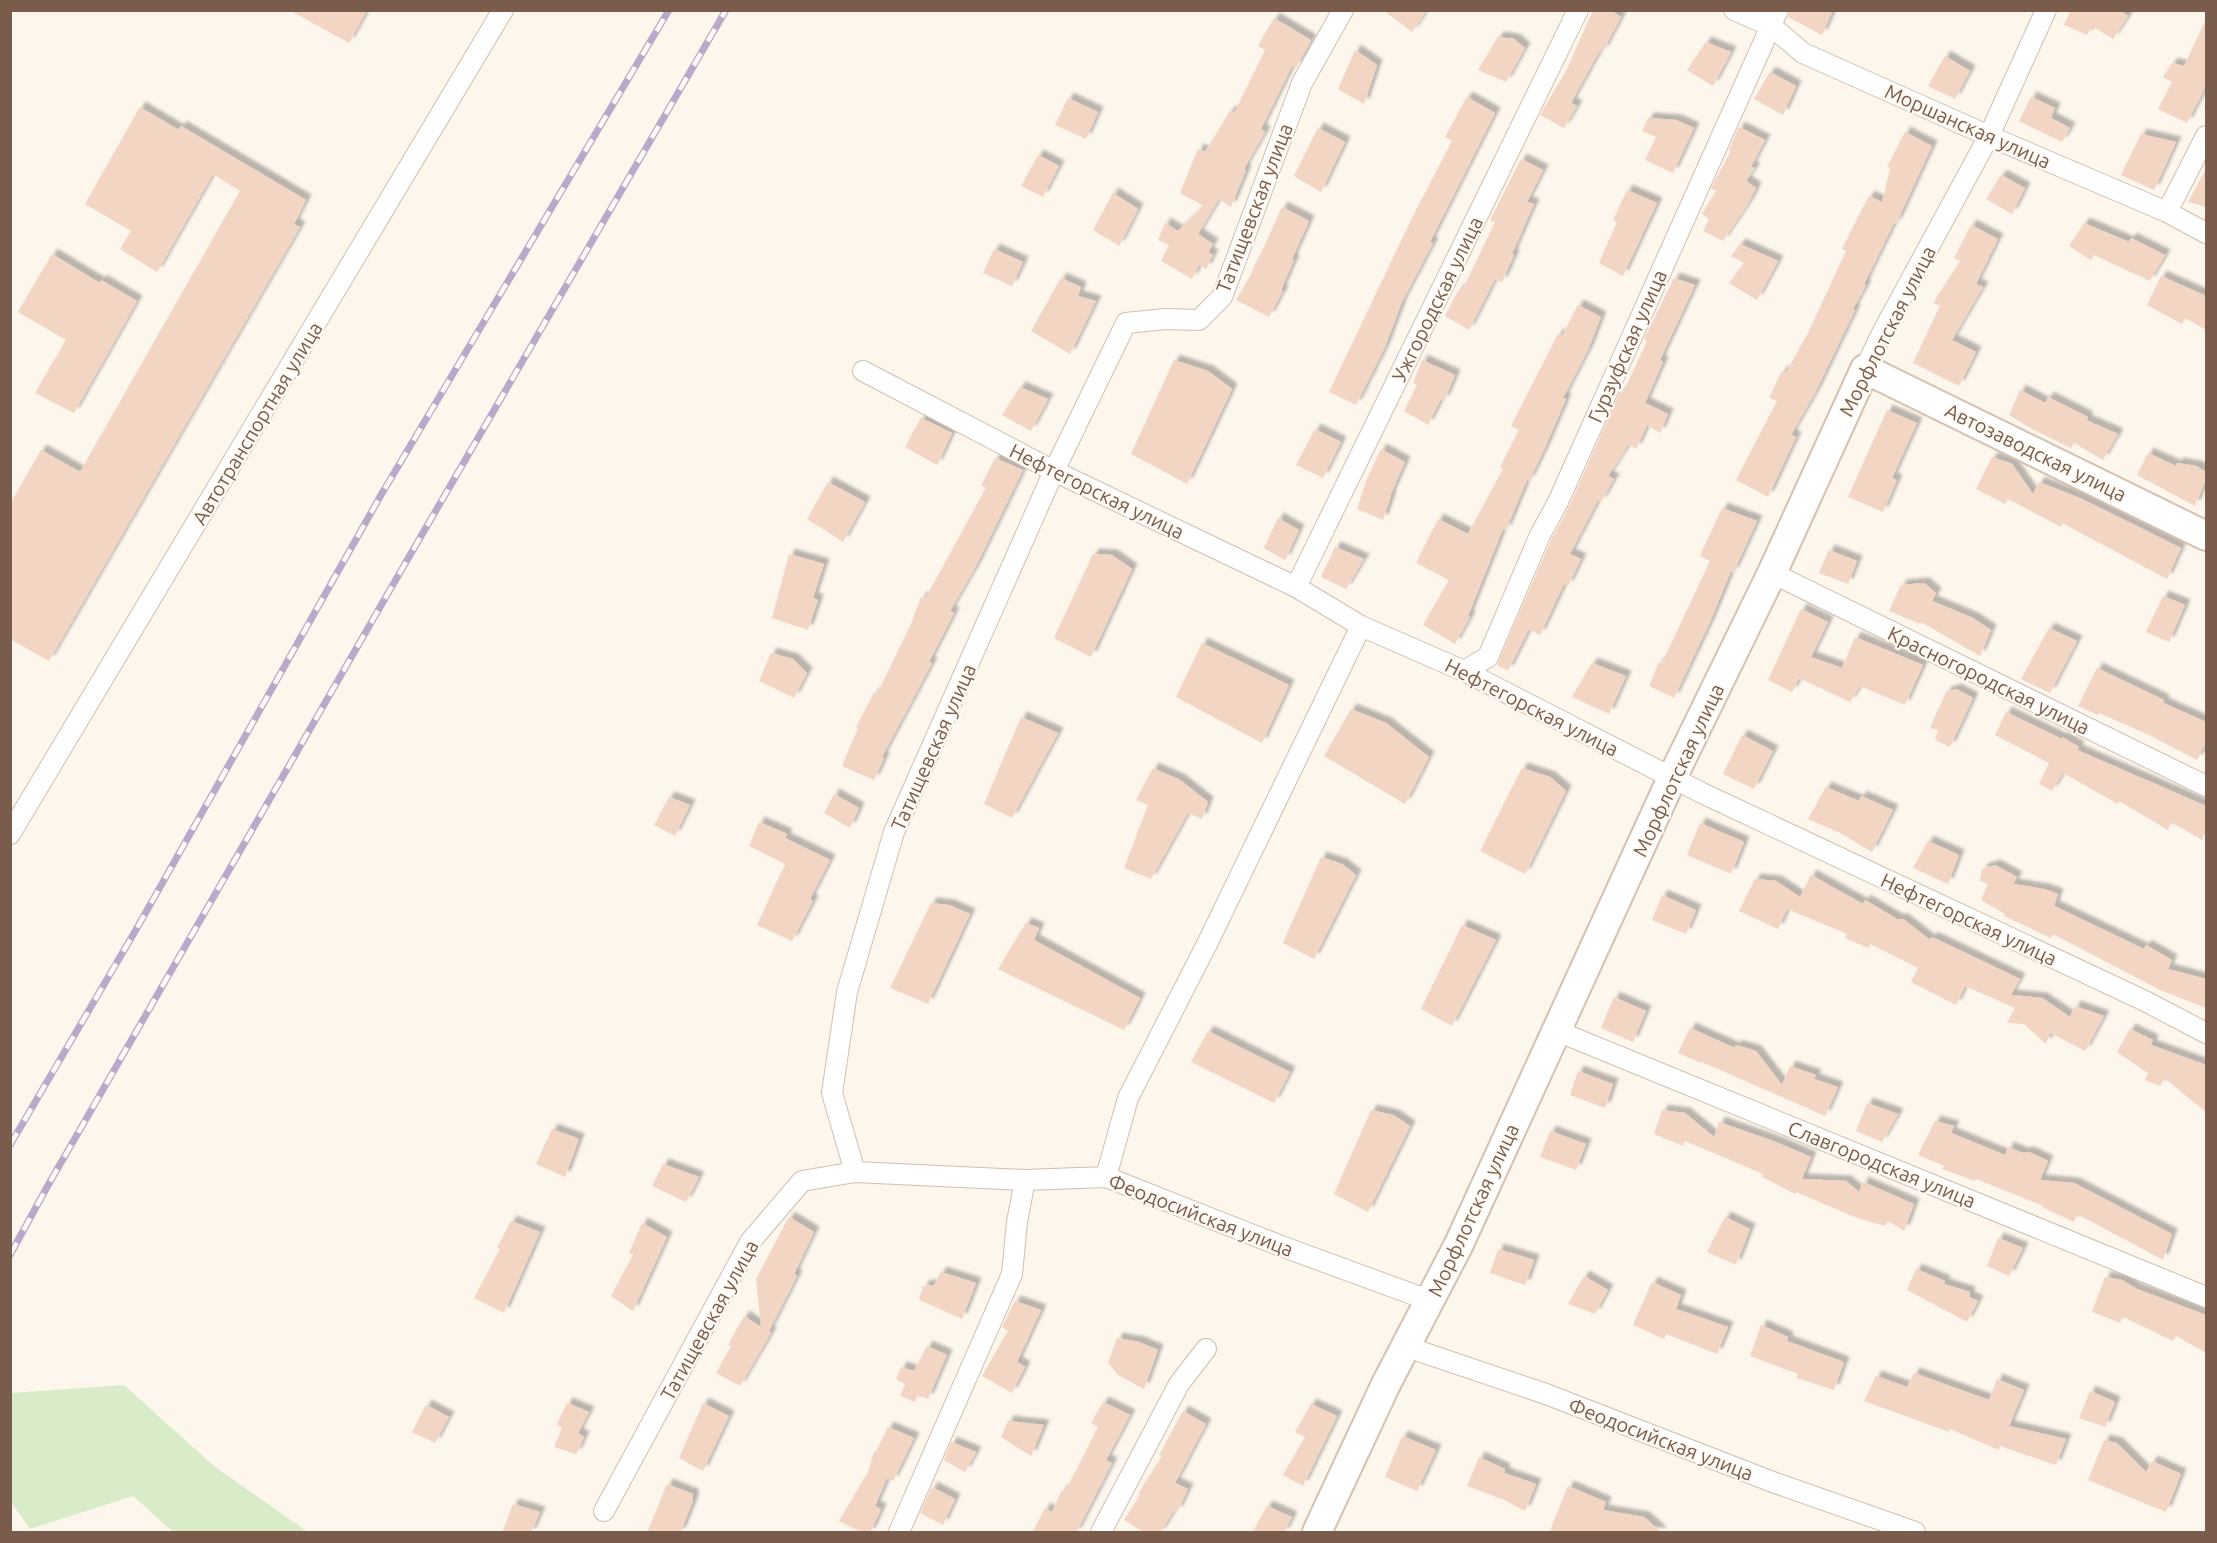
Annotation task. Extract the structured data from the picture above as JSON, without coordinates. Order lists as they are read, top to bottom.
{
  "streets": {
    "street": [
      "Моршанская улица",
      "Татищевская улица",
      "Ужгородская улица",
      "Морфлотская улица",
      "Гурзуфская улица",
      "Автотранспортная улица",
      "Автозаводская улица",
      "Нефтегорская улица",
      "Красногородская улица",
      "Славгородская улица",
      "Феодосийская улица"
    ]
  },
  "crossings": [
    ["Моршанская улица", "Морфлотская улица"],
    ["Моршанская улица", "Гурзуфская улица"],
    ["Татищевская улица", "Нефтегорская улица"],
    ["Татищевская улица", "Феодосийская улица"],
    ["Ужгородская улица", "Нефтегорская улица"],
    ["Морфлотская улица", "Автозаводская улица"],
    ["Морфлотская улица", "Нефтегорская улица"],
    ["Морфлотская улица", "Красногородская улица"],
    ["Морфлотская улица", "Славгородская улица"],
    ["Морфлотская улица", "Феодосийская улица"],
    ["Гурзуфская улица", "Нефтегорская улица"]
  ]
}
